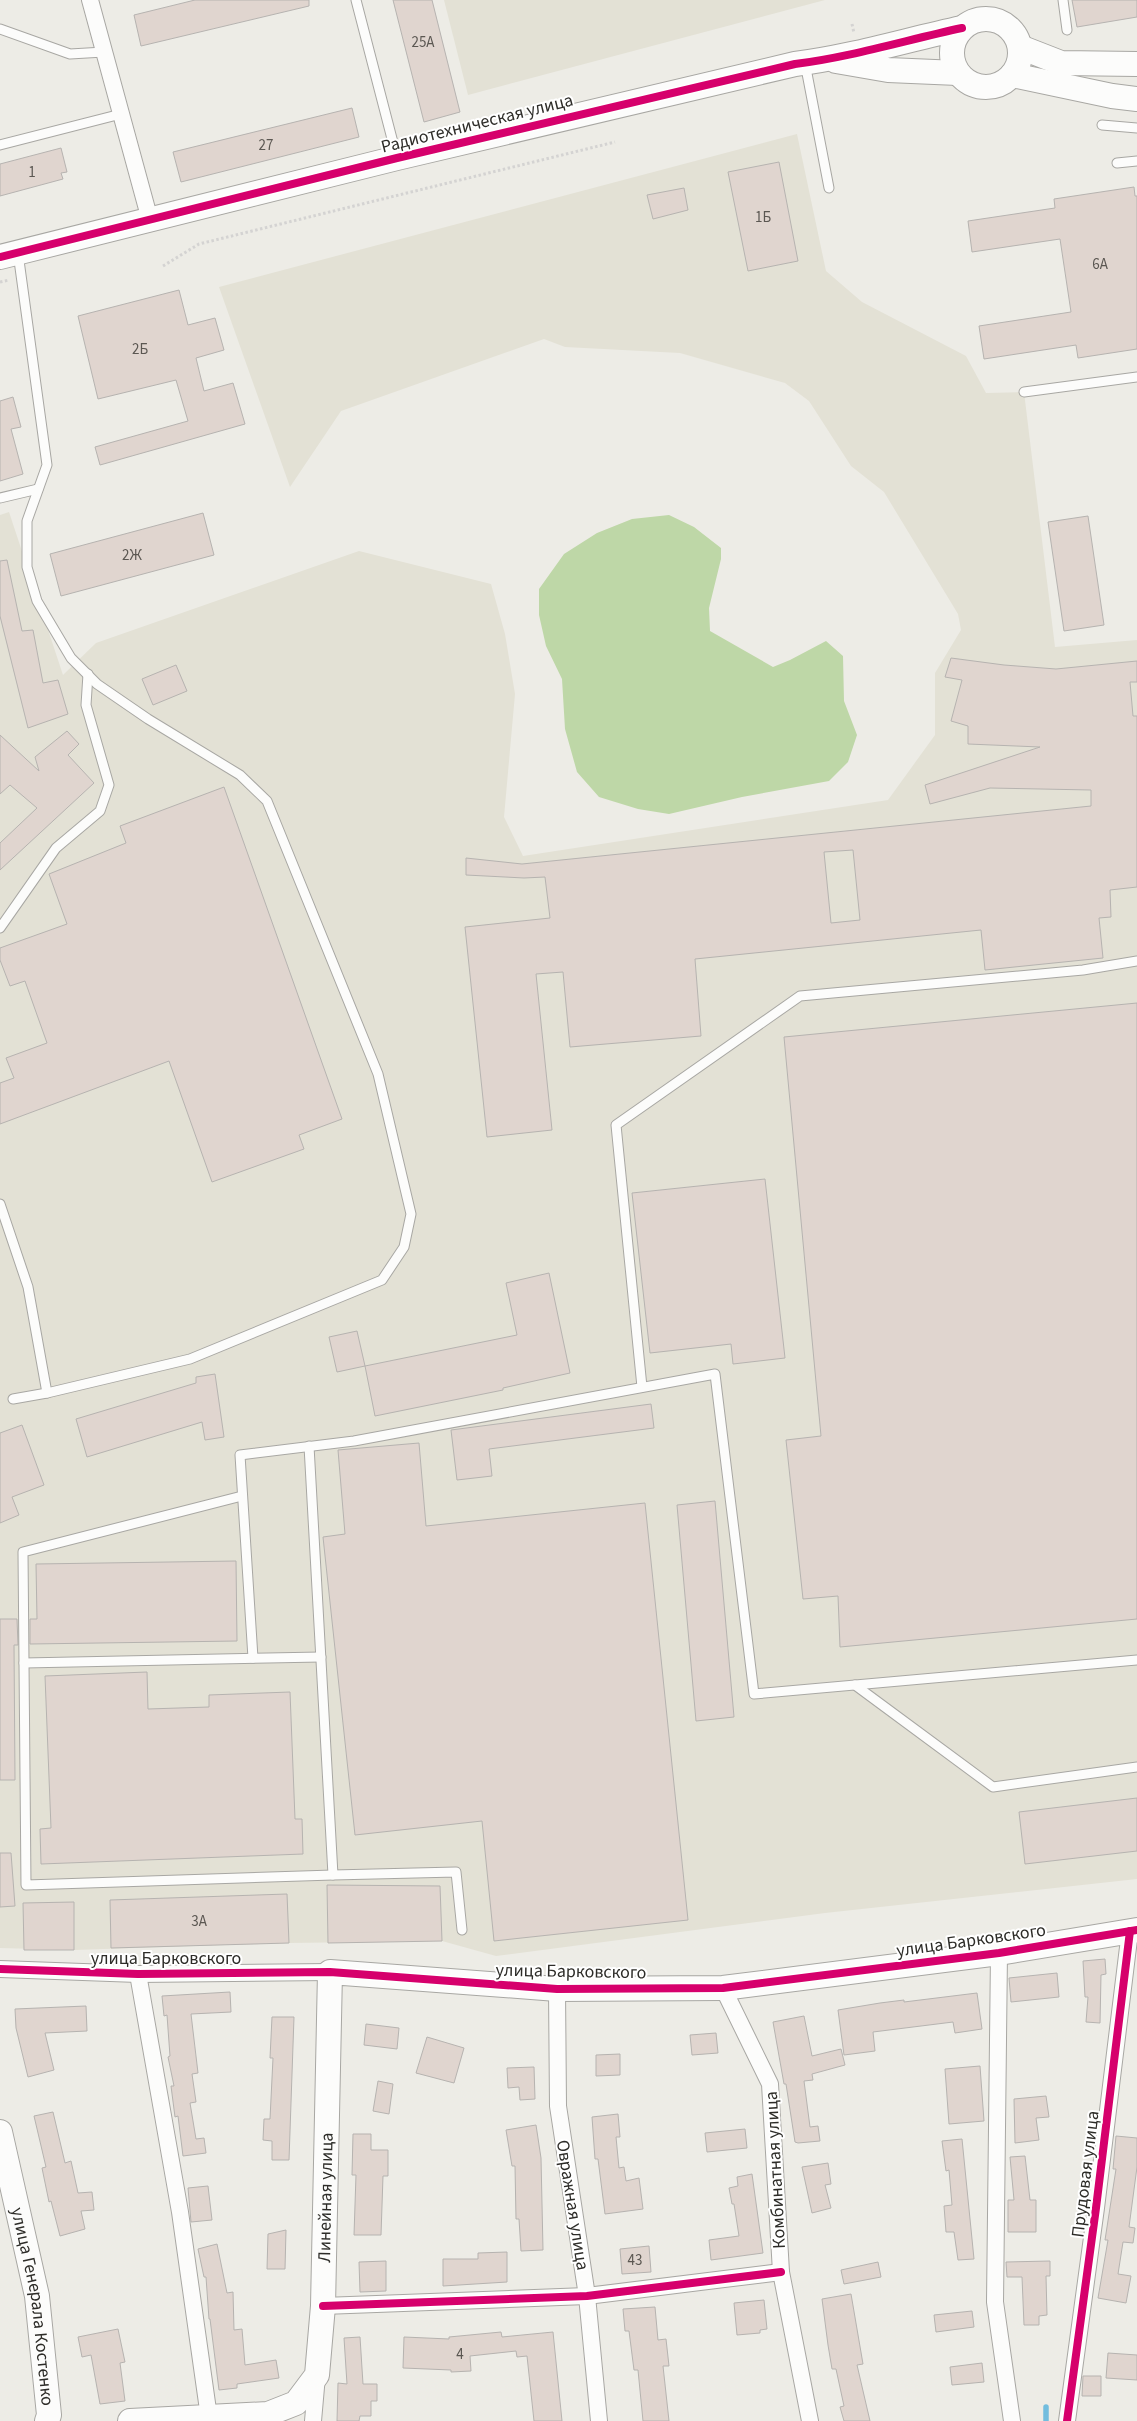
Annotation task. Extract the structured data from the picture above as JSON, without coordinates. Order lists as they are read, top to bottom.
{
  "streets": {
    "street": [
      "Радиотехническая улица",
      "улица Барковского",
      "Комбинатная улица",
      "Прудовая улица",
      "Линейная улица",
      "Овражная улица",
      "улица Генерала Костенко"
    ]
  },
  "crossings": [
    ["улица Барковского", "Комбинатная улица"],
    ["улица Барковского", "Прудовая улица"],
    ["улица Барковского", "Линейная улица"],
    ["улица Барковского", "Овражная улица"]
  ],
  "house_numbers": [
    "25А",
    "27",
    "1",
    "1Б",
    "6А",
    "2Б",
    "2Ж",
    "3А",
    "43",
    "4"
  ]
}
